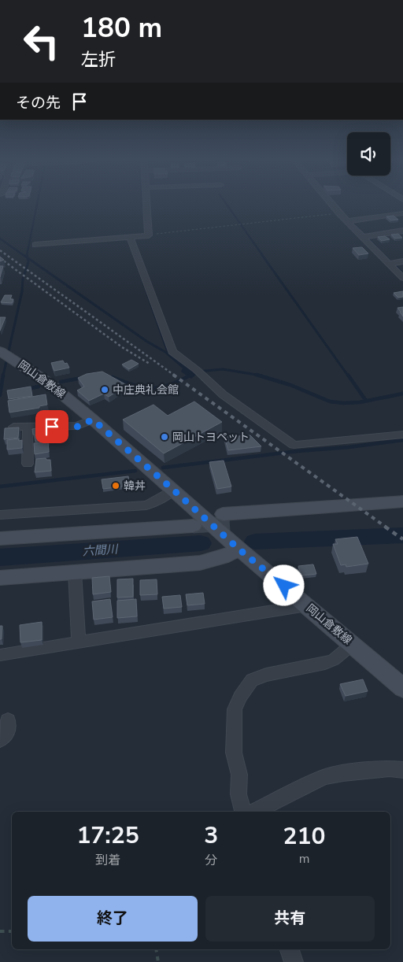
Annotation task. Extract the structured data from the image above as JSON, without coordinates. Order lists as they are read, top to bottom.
{
  "streets": {
    "street": ["岡山倉敷線"]
  },
  "water": ["六間川"],
  "places": ["中庄典礼会館", "岡山トヨペット", "韓丼"],
  "page": {
    "turn": ["180 m", "左折"],
    "then": "その先",
    "eta": [
      "17:25",
      "到着",
      "3",
      "分",
      "210",
      "m"
    ],
    "buttons": ["終了", "共有"]
  }
}
